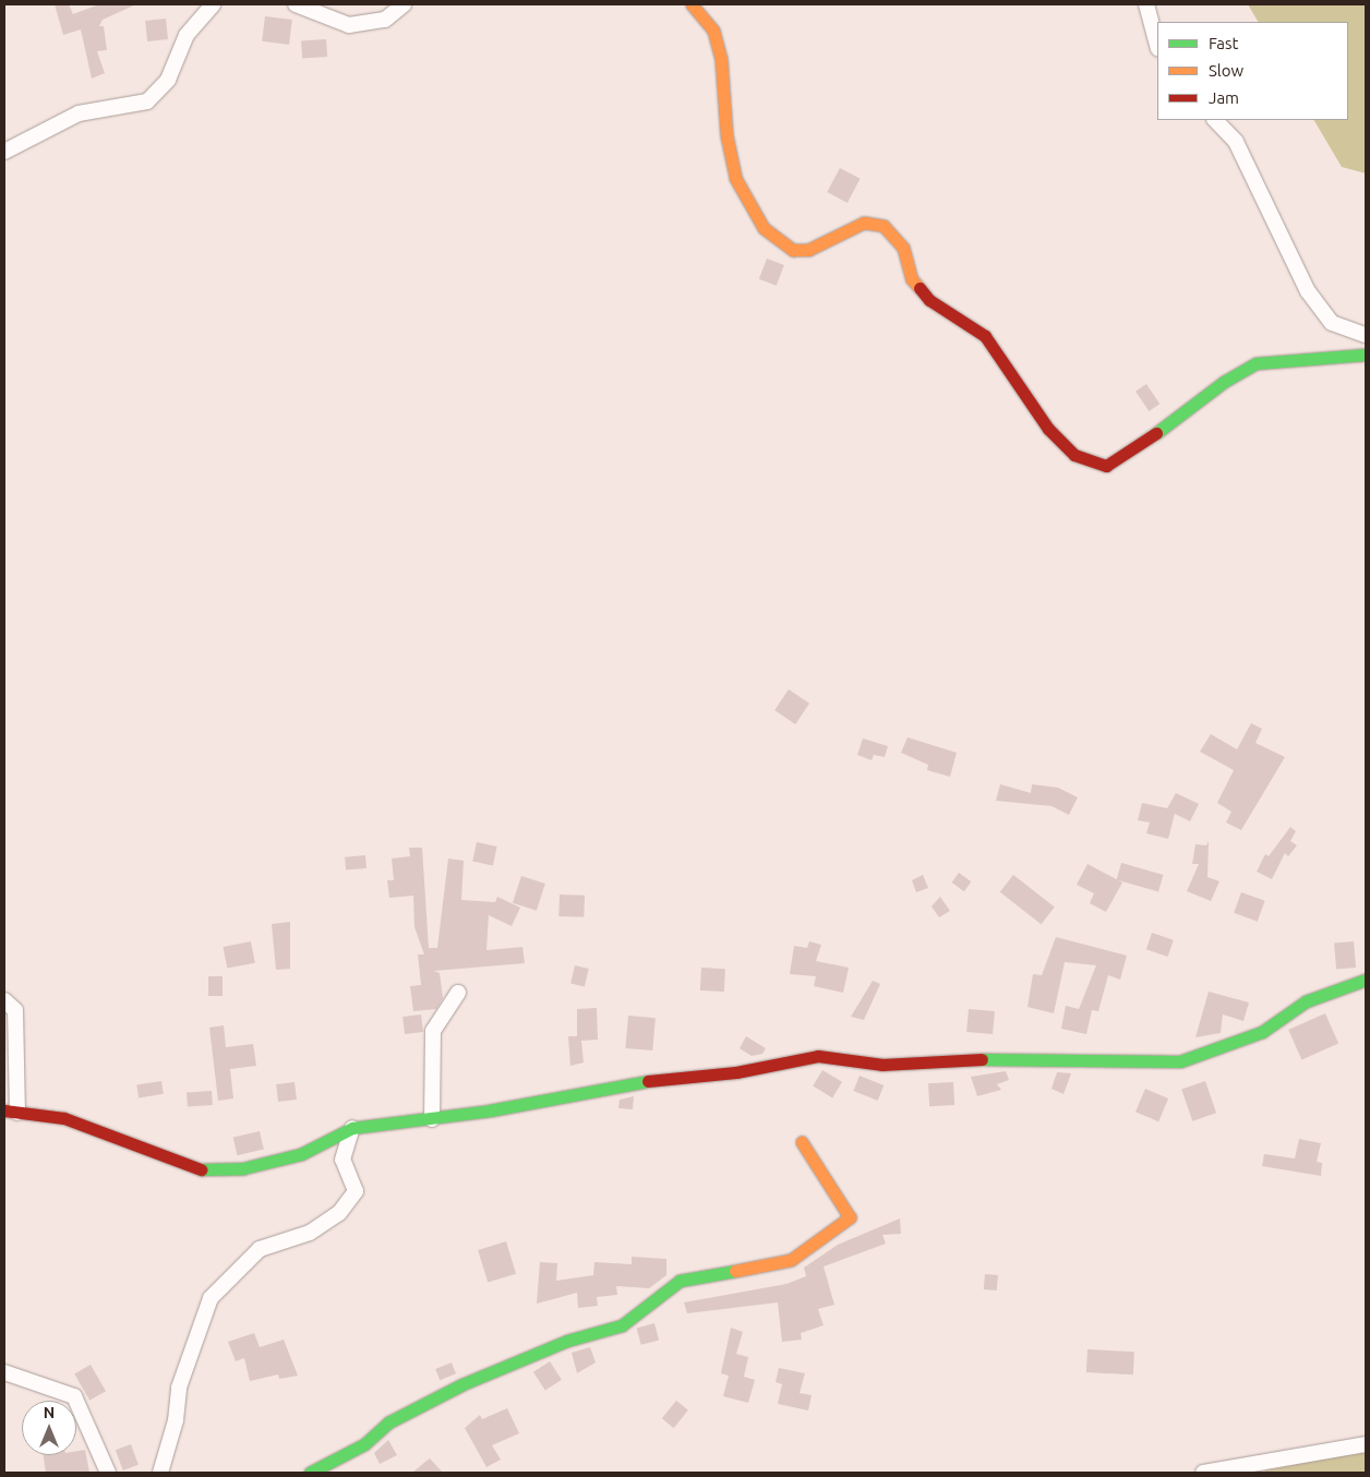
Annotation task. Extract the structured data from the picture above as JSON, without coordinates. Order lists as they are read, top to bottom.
{
  "legend": ["Fast", "Slow", "Jam"],
  "north": "top"
}
